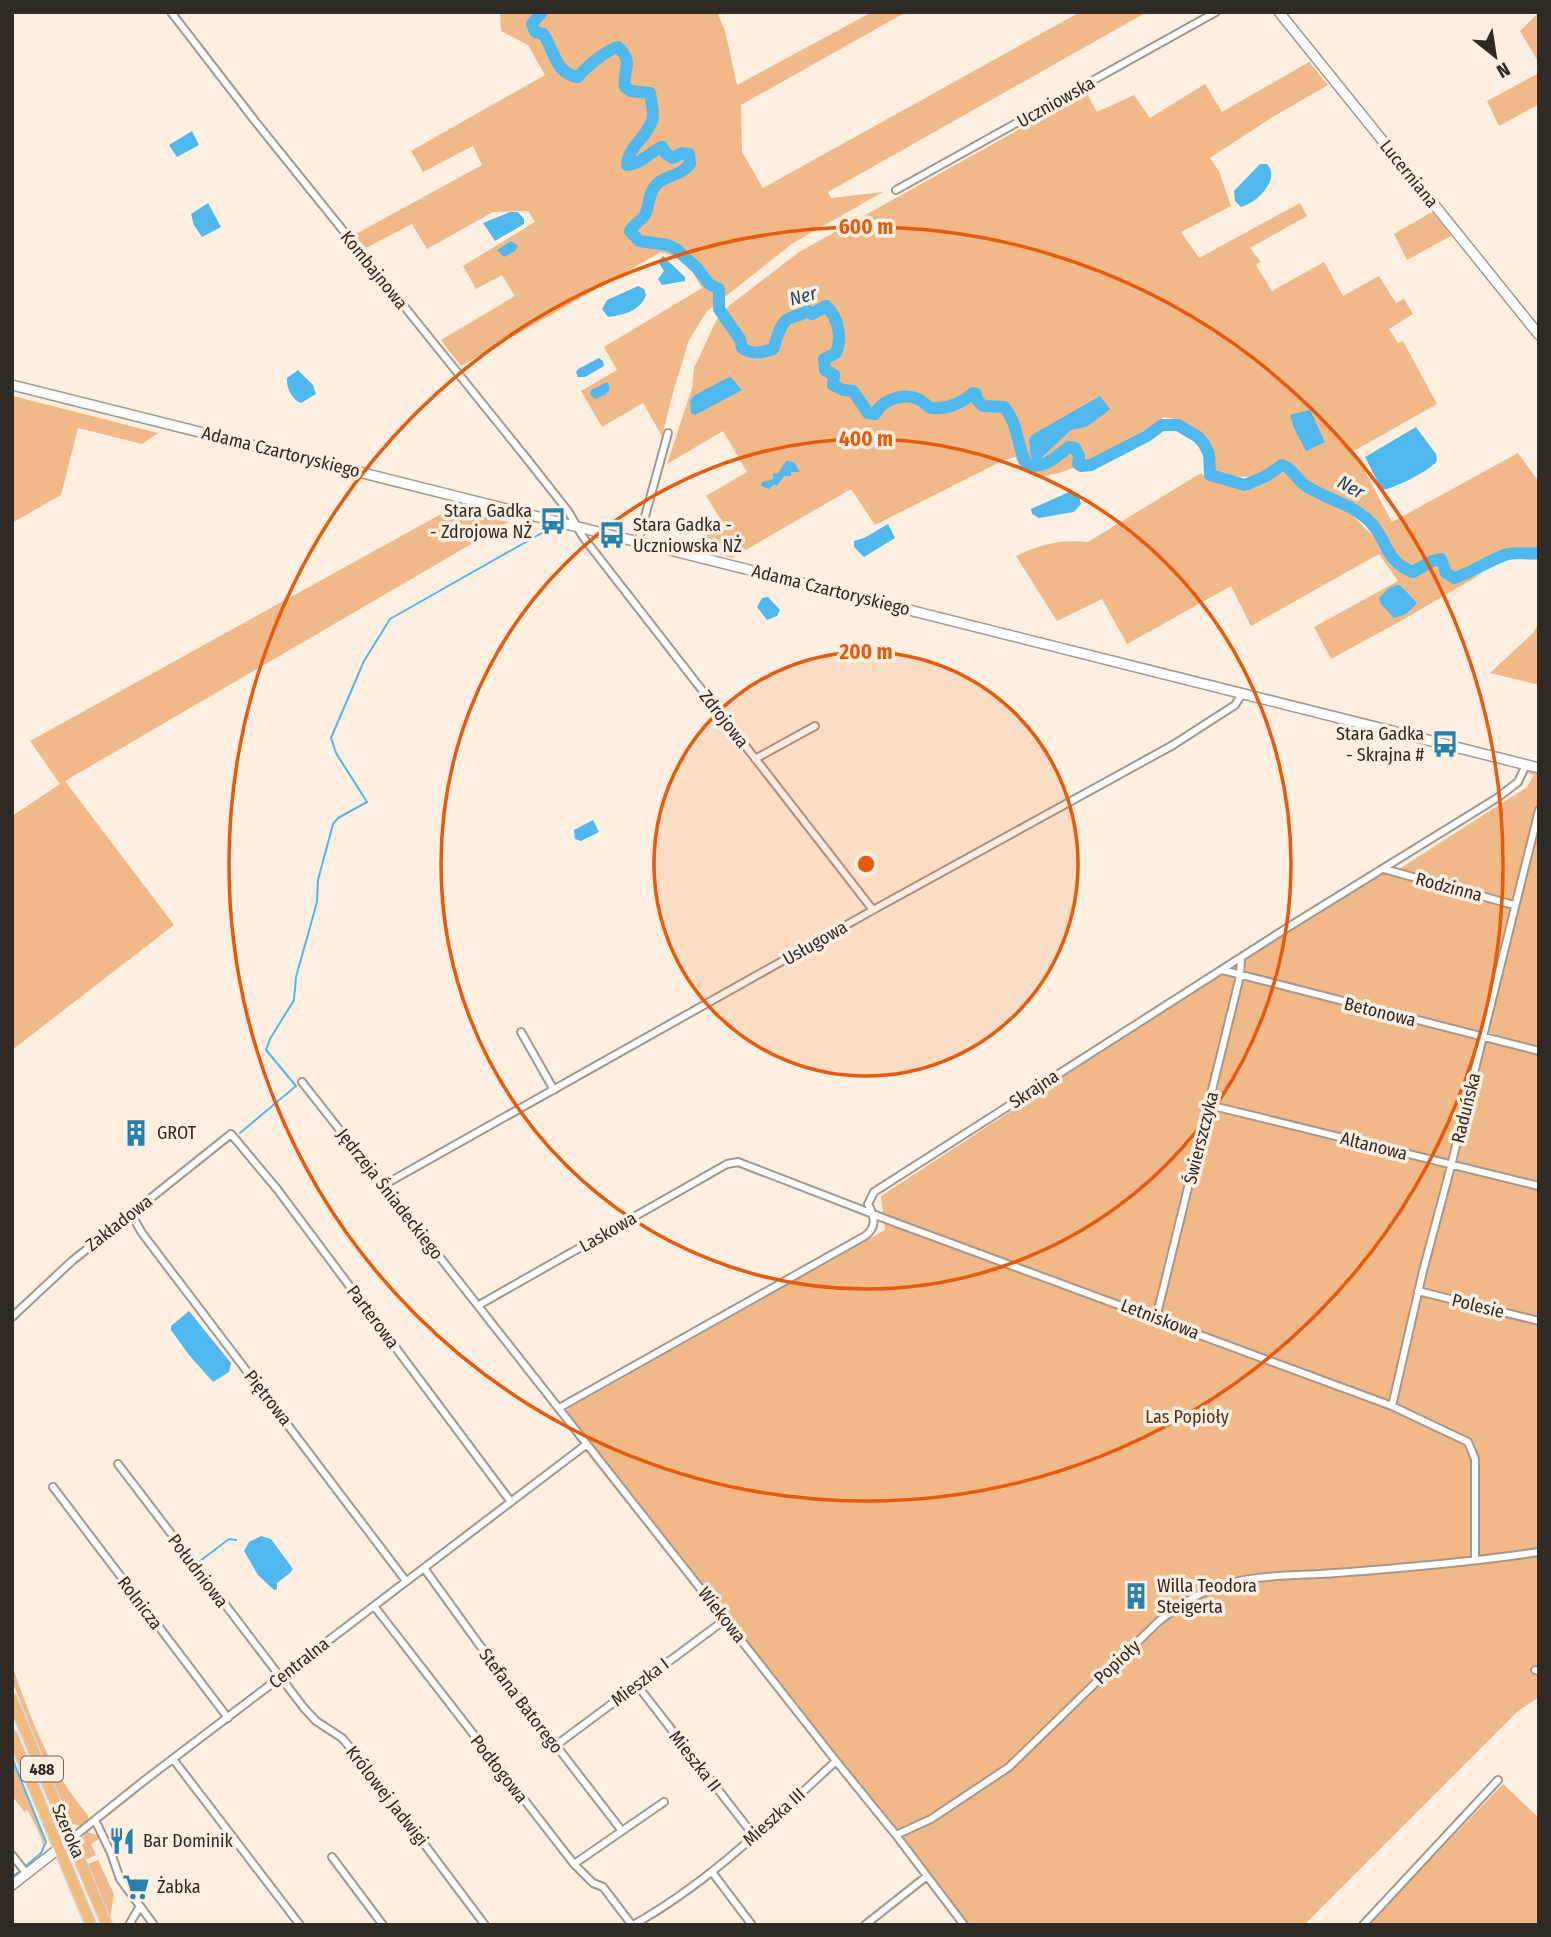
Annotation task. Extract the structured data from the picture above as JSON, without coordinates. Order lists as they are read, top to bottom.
{
  "streets": {
    "main road": ["488", "Szeroka"],
    "street": [
      "Uczniowska",
      "Lucerniana",
      "Kombajnowa",
      "Adama Czartoryskiego",
      "Zdrojowa",
      "Rodzinna",
      "Usługowa",
      "Betonowa",
      "Skrajna",
      "Raduńska",
      "Świerszczyka",
      "Altanowa",
      "Jędrzeja Śniadeckiego",
      "Zakładowa",
      "Laskowa",
      "Polesie",
      "Parterowa",
      "Letniskowa",
      "Piętrowa",
      "Południowa",
      "Rolnicza",
      "Wiekowa",
      "Popioły",
      "Centralna",
      "Mieszka I",
      "Stefana Batorego",
      "Mieszka II",
      "Podłogowa",
      "Królowej Jadwigi",
      "Mieszka III"
    ]
  },
  "crossings": [
    ["Kombajnowa", "Adama Czartoryskiego"],
    ["Kombajnowa", "Zdrojowa"],
    ["Adama Czartoryskiego", "Zdrojowa"],
    ["Adama Czartoryskiego", "Usługowa"],
    ["Adama Czartoryskiego", "Skrajna"],
    ["Zdrojowa", "Usługowa"],
    ["Rodzinna", "Skrajna"],
    ["Rodzinna", "Raduńska"],
    ["Usługowa", "Jędrzeja Śniadeckiego"],
    ["Betonowa", "Skrajna"],
    ["Betonowa", "Raduńska"],
    ["Betonowa", "Świerszczyka"],
    ["Skrajna", "Świerszczyka"],
    ["Skrajna", "Letniskowa"],
    ["Skrajna", "Wiekowa"],
    ["Raduńska", "Altanowa"],
    ["Raduńska", "Polesie"],
    ["Raduńska", "Letniskowa"],
    ["Świerszczyka", "Altanowa"],
    ["Świerszczyka", "Letniskowa"],
    ["Jędrzeja Śniadeckiego", "Laskowa"],
    ["Jędrzeja Śniadeckiego", "Wiekowa"],
    ["Zakładowa", "Parterowa"],
    ["Zakładowa", "Piętrowa"],
    ["Laskowa", "Letniskowa"],
    ["Laskowa", "Wiekowa"],
    ["Parterowa", "Centralna"],
    ["Letniskowa", "Popioły"],
    ["Piętrowa", "Centralna"],
    ["Południowa", "Centralna"],
    ["Południowa", "Królowej Jadwigi"],
    ["Rolnicza", "Centralna"],
    ["Wiekowa", "Popioły"],
    ["Wiekowa", "Centralna"],
    ["Wiekowa", "Mieszka I"],
    ["Wiekowa", "Mieszka III"],
    ["Centralna", "Stefana Batorego"],
    ["Centralna", "Podłogowa"],
    ["Centralna", "Królowej Jadwigi"],
    ["Centralna", "Szeroka"],
    ["Mieszka I", "Stefana Batorego"],
    ["Mieszka I", "Mieszka II"],
    ["Mieszka II", "Mieszka III"],
    ["Podłogowa", "Mieszka III"]
  ],
  "water": ["Ner"],
  "parks": ["Las Popioły"],
  "places": {
    "bus stop": ["Stara Gadka - Zdrojowa NŻ", "Stara Gadka - Uczniowska NŻ", "Stara Gadka - Skrajna #"],
    "building": ["GROT", "Willa Teodora Steigerta"],
    "restaurant": ["Bar Dominik"],
    "supermarket": ["Żabka"]
  },
  "north": "bottom right",
  "rings": ["600 m", "400 m", "200 m"]
}
